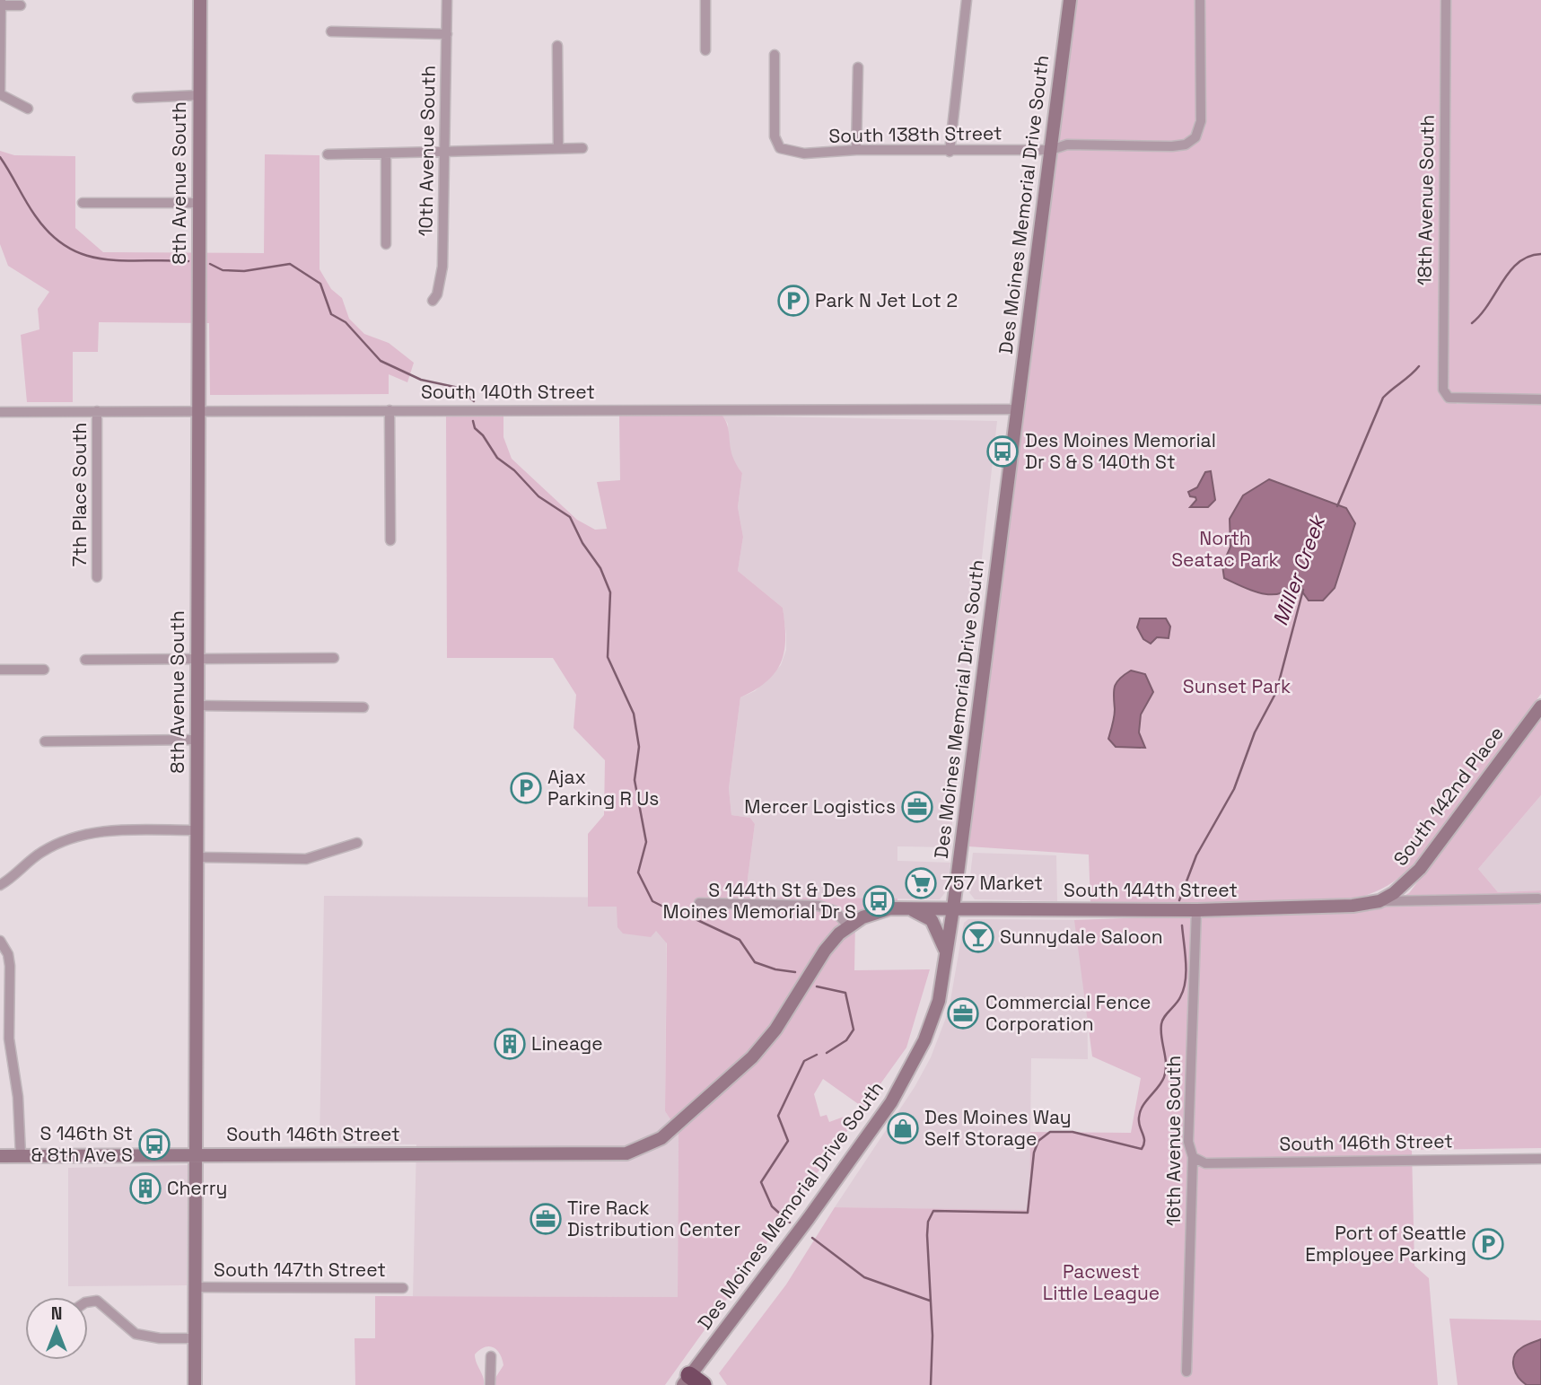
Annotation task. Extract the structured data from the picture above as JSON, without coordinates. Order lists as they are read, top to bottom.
{
  "streets": {
    "street": [
      "South 138th Street",
      "10th Avenue South",
      "8th Avenue South",
      "18th Avenue South",
      "Des Moines Memorial Drive South",
      "South 140th Street",
      "7th Place South",
      "South 142nd Place",
      "South 144th Street",
      "South 146th Street",
      "16th Avenue South",
      "South 147th Street"
    ]
  },
  "crossings": [
    ["South 138th Street", "Des Moines Memorial Drive South"],
    ["8th Avenue South", "South 140th Street"],
    ["8th Avenue South", "South 146th Street"],
    ["8th Avenue South", "South 147th Street"],
    ["Des Moines Memorial Drive South", "South 140th Street"],
    ["Des Moines Memorial Drive South", "South 144th Street"],
    ["South 140th Street", "7th Place South"],
    ["South 142nd Place", "South 144th Street"],
    ["South 144th Street", "South 146th Street"],
    ["South 144th Street", "16th Avenue South"],
    ["South 146th Street", "16th Avenue South"]
  ],
  "water": ["Miller Creek"],
  "parks": ["North Seatac Park", "Sunset Park", "Pacwest Little League"],
  "places": {
    "parking": ["Park N Jet Lot 2", "Ajax Parking R Us", "Port of Seattle Employee Parking"],
    "bus stop": ["Des Moines Memorial Dr S & S 140th St", "S 144th St & Des Moines Memorial Dr S", "S 146th St & 8th Ave S"],
    "office": ["Mercer Logistics", "Commercial Fence Corporation", "Tire Rack Distribution Center"],
    "supermarket": ["757 Market"],
    "bar": ["Sunnydale Saloon"],
    "building": ["Lineage", "Cherry"],
    "shop": ["Des Moines Way Self Storage"]
  },
  "north": "top"
}
